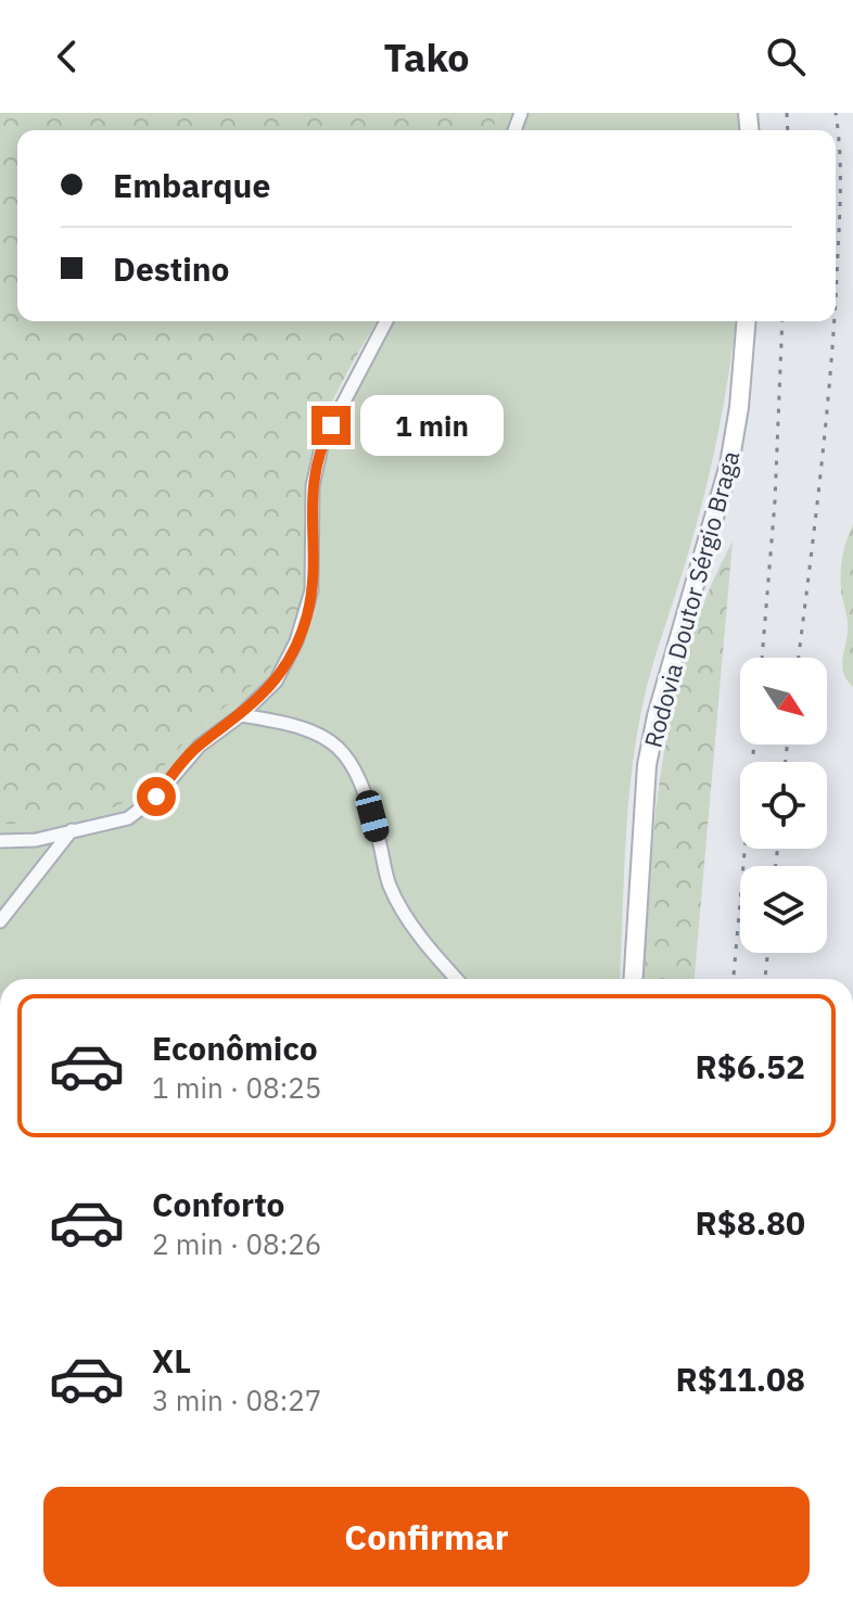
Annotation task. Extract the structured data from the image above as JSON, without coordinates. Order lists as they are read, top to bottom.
{
  "streets": {
    "main road": ["Rodovia Doutor Sérgio Braga"]
  },
  "north": "bottom right",
  "page": {
    "header": "Tako",
    "banner": ["Embarque", "Destino"],
    "bubble": "1 min",
    "list": [
      {
        "name": "Econômico",
        "note": "1 min · 08:25",
        "value": "R$6.52"
      },
      {
        "name": "Conforto",
        "note": "2 min · 08:26",
        "value": "R$8.80"
      },
      {
        "name": "XL",
        "note": "3 min · 08:27",
        "value": "R$11.08"
      }
    ],
    "buttons": "Confirmar"
  }
}
